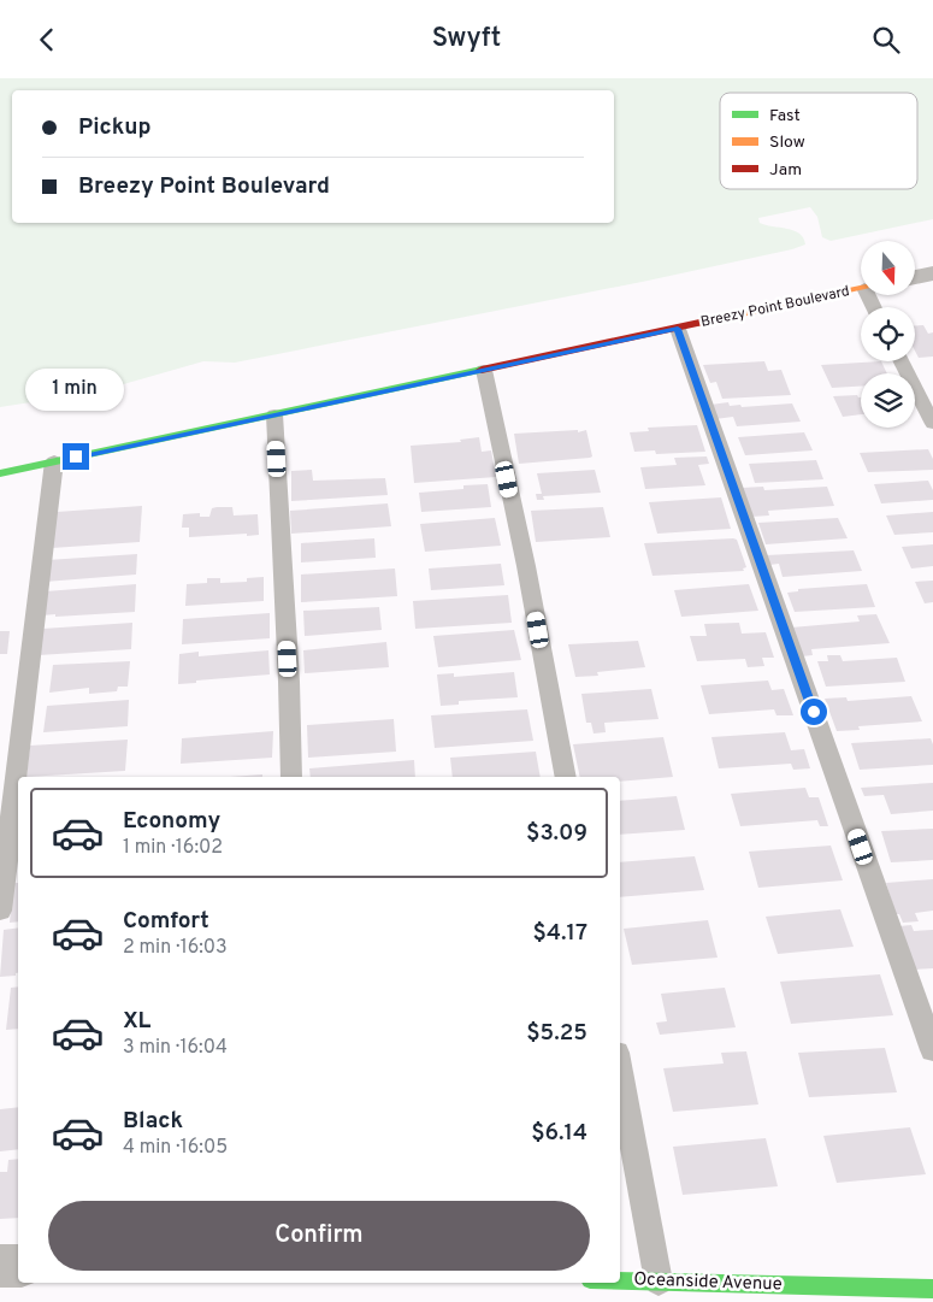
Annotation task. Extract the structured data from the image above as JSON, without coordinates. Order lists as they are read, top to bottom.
{
  "streets": {
    "street": ["Breezy Point Boulevard", "Oceanside Avenue"]
  },
  "legend": ["Fast", "Slow", "Jam"],
  "north": "bottom",
  "page": {
    "header": "Swyft",
    "banner": ["Pickup", "Breezy Point Boulevard"],
    "bubble": "1 min",
    "list": [
      {
        "name": "Economy",
        "note": "1 min · 16:02",
        "value": "$3.09"
      },
      {
        "name": "Comfort",
        "note": "2 min · 16:03",
        "value": "$4.17"
      },
      {
        "name": "XL",
        "note": "3 min · 16:04",
        "value": "$5.25"
      },
      {
        "name": "Black",
        "note": "4 min · 16:05",
        "value": "$6.14"
      }
    ],
    "buttons": "Confirm"
  }
}
